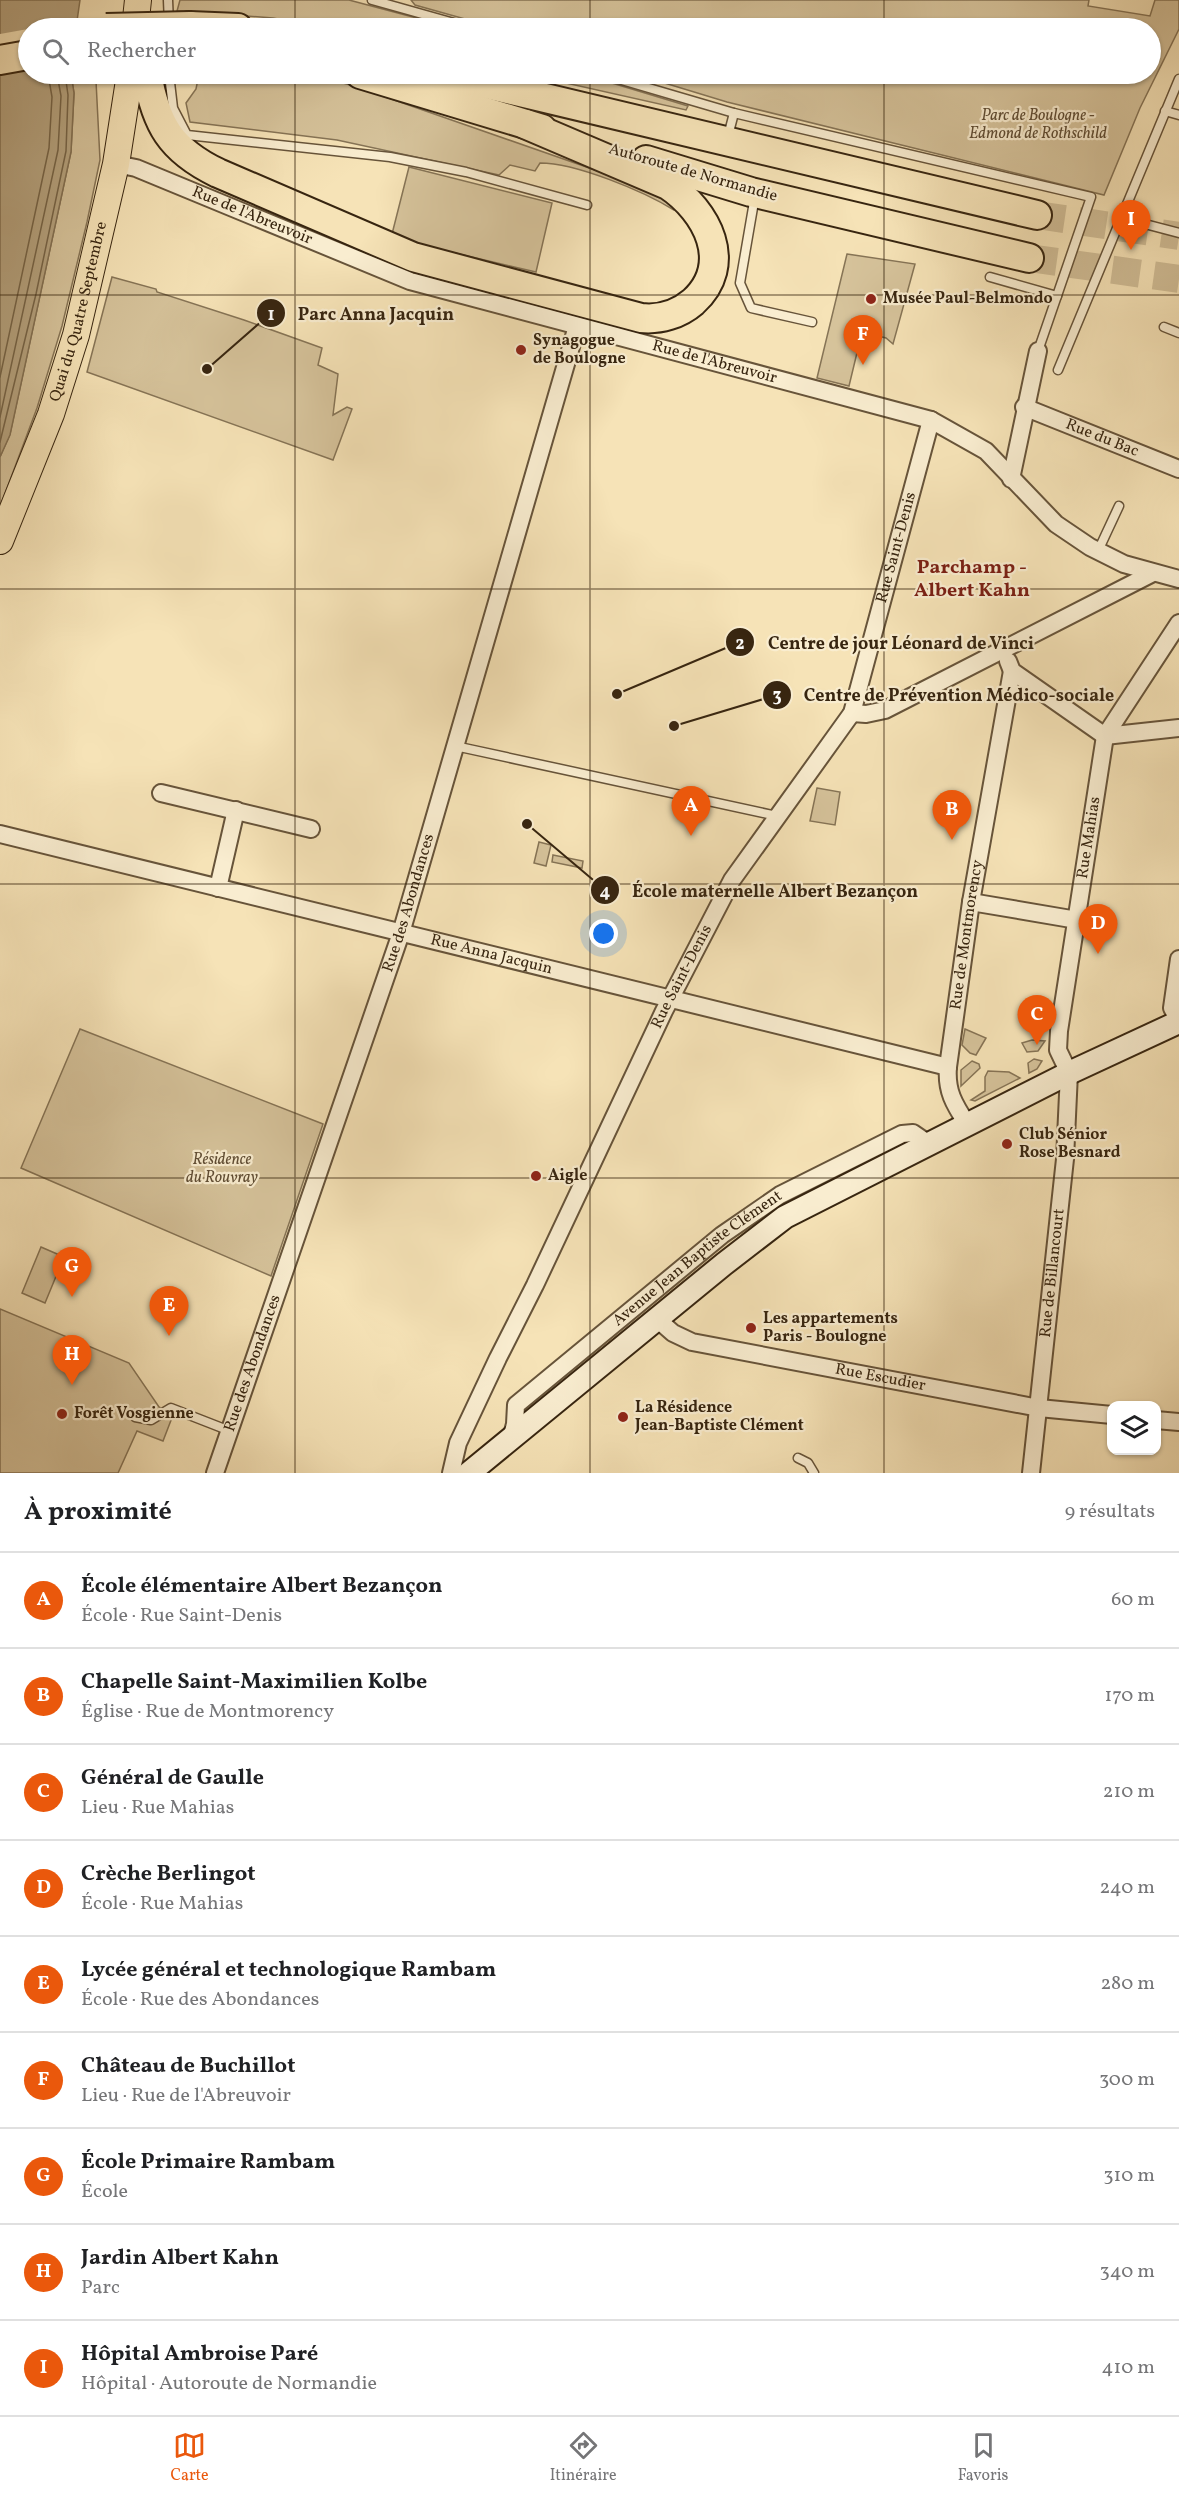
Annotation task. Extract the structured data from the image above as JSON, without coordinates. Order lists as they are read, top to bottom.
{
  "streets": {
    "highway": ["Autoroute de Normandie"],
    "main road": ["Quai du Quatre Septembre", "Avenue Jean Baptiste Clément"],
    "street": [
      "Rue de l'Abreuvoir",
      "Rue du Bac",
      "Rue Saint-Denis",
      "Rue Mahias",
      "Rue des Abondances",
      "Rue de Montmorency",
      "Rue Anna Jacquin",
      "Rue de Billancourt",
      "Rue Escudier"
    ]
  },
  "crossings": [
    ["Rue de l'Abreuvoir", "Quai du Quatre Septembre"],
    ["Rue de l'Abreuvoir", "Rue Saint-Denis"],
    ["Rue de l'Abreuvoir", "Rue des Abondances"],
    ["Rue Saint-Denis", "Rue Anna Jacquin"],
    ["Rue Mahias", "Avenue Jean Baptiste Clément"],
    ["Rue Mahias", "Rue de Billancourt"],
    ["Rue des Abondances", "Rue Anna Jacquin"],
    ["Rue de Montmorency", "Rue Anna Jacquin"],
    ["Rue de Montmorency", "Avenue Jean Baptiste Clément"],
    ["Avenue Jean Baptiste Clément", "Rue de Billancourt"],
    ["Avenue Jean Baptiste Clément", "Rue Escudier"],
    ["Rue de Billancourt", "Rue Escudier"]
  ],
  "districts": ["Parchamp - Albert Kahn"],
  "parks": ["Parc de Boulogne - Edmond de Rothschild", "Résidence du Rouvray"],
  "places": [
    "Musée Paul-Belmondo",
    "Synagogue de Boulogne",
    "Parc Anna Jacquin",
    "Centre de jour Léonard de Vinci",
    "Centre de Prévention Médico-sociale",
    "École maternelle Albert Bezançon",
    "Club Sénior Rose Besnard",
    "Aigle",
    "Les appartements Paris - Boulogne",
    "Forêt Vosgienne",
    "La Résidence Jean-Baptiste Clément"
  ],
  "page": {
    "search": "Rechercher",
    "pins": [
      "I",
      "F",
      "A",
      "B",
      "D",
      "C",
      "G",
      "E",
      "H"
    ],
    "heading": ["À proximité", "9 résultats"],
    "list": [
      {
        "mark": "A",
        "name": "École élémentaire Albert Bezançon",
        "note": "École · Rue Saint-Denis",
        "value": "60 m"
      },
      {
        "mark": "B",
        "name": "Chapelle Saint-Maximilien Kolbe",
        "note": "Église · Rue de Montmorency",
        "value": "170 m"
      },
      {
        "mark": "C",
        "name": "Général de Gaulle",
        "note": "Lieu · Rue Mahias",
        "value": "210 m"
      },
      {
        "mark": "D",
        "name": "Crèche Berlingot",
        "note": "École · Rue Mahias",
        "value": "240 m"
      },
      {
        "mark": "E",
        "name": "Lycée général et technologique Rambam",
        "note": "École · Rue des Abondances",
        "value": "280 m"
      },
      {
        "mark": "F",
        "name": "Château de Buchillot",
        "note": "Lieu · Rue de l'Abreuvoir",
        "value": "300 m"
      },
      {
        "mark": "G",
        "name": "École Primaire Rambam",
        "note": "École",
        "value": "310 m"
      },
      {
        "mark": "H",
        "name": "Jardin Albert Kahn",
        "note": "Parc",
        "value": "340 m"
      },
      {
        "mark": "I",
        "name": "Hôpital Ambroise Paré",
        "note": "Hôpital · Autoroute de Normandie",
        "value": "410 m"
      }
    ],
    "nav": ["Carte", "Itinéraire", "Favoris"]
  }
}
